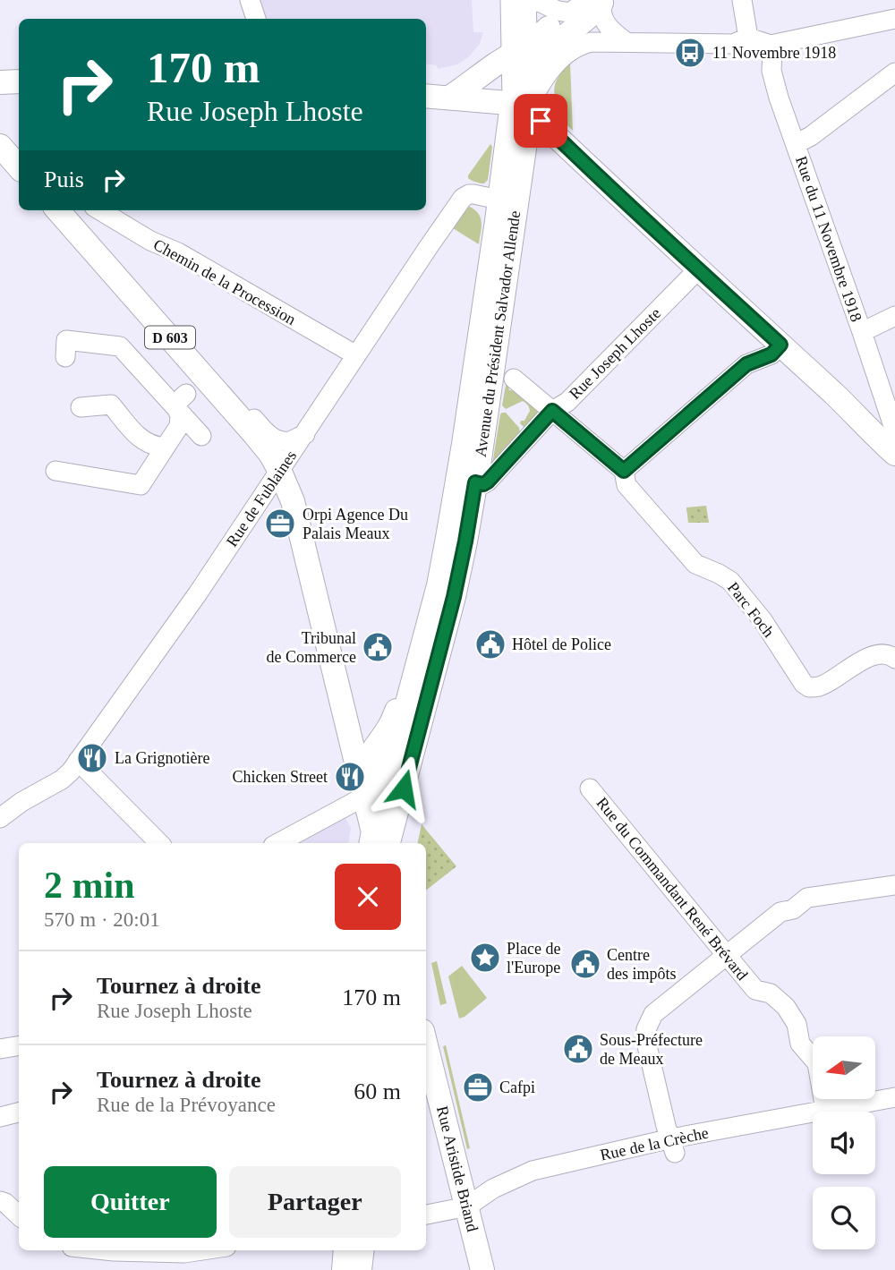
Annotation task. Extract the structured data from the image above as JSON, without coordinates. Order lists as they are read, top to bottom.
{
  "streets": {
    "main road": ["Avenue du Président Salvador Allende", "D 603", "Rue Aristide Briand"],
    "street": [
      "Rue du 11 Novembre 1918",
      "Chemin de la Procession",
      "Rue Joseph Lhoste",
      "Rue de Fublaines",
      "Parc Foch",
      "Rue du Commandant René Brévard",
      "Rue de la Crèche"
    ]
  },
  "crossings": [
    ["Chemin de la Procession", "Rue de Fublaines"],
    ["Avenue du Président Salvador Allende", "D 603"],
    ["Avenue du Président Salvador Allende", "Rue Joseph Lhoste"],
    ["Avenue du Président Salvador Allende", "Rue de Fublaines"],
    ["D 603", "Rue de Fublaines"],
    ["Rue du Commandant René Brévard", "Rue de la Crèche"],
    ["Rue de la Crèche", "Rue Aristide Briand"]
  ],
  "places": {
    "bus stop": ["11 Novembre 1918"],
    "office": ["Orpi Agence Du Palais Meaux", "Cafpi"],
    "public building": [
      "Hôtel de Police",
      "Tribunal de Commerce",
      "Centre des impôts",
      "Sous-Préfecture de Meaux"
    ],
    "restaurant": ["La Grignotière", "Chicken Street"],
    "place": ["Place de l'Europe"]
  },
  "north": "left",
  "page": {
    "turn": ["170 m", "Rue Joseph Lhoste"],
    "then": "Puis",
    "heading": ["2 min", "570 m · 20:01"],
    "list": [
      {
        "name": "Tournez à droite",
        "note": "Rue Joseph Lhoste",
        "value": "170 m"
      },
      {
        "name": "Tournez à droite",
        "note": "Rue de la Prévoyance",
        "value": "60 m"
      }
    ],
    "buttons": ["Quitter", "Partager"]
  }
}
